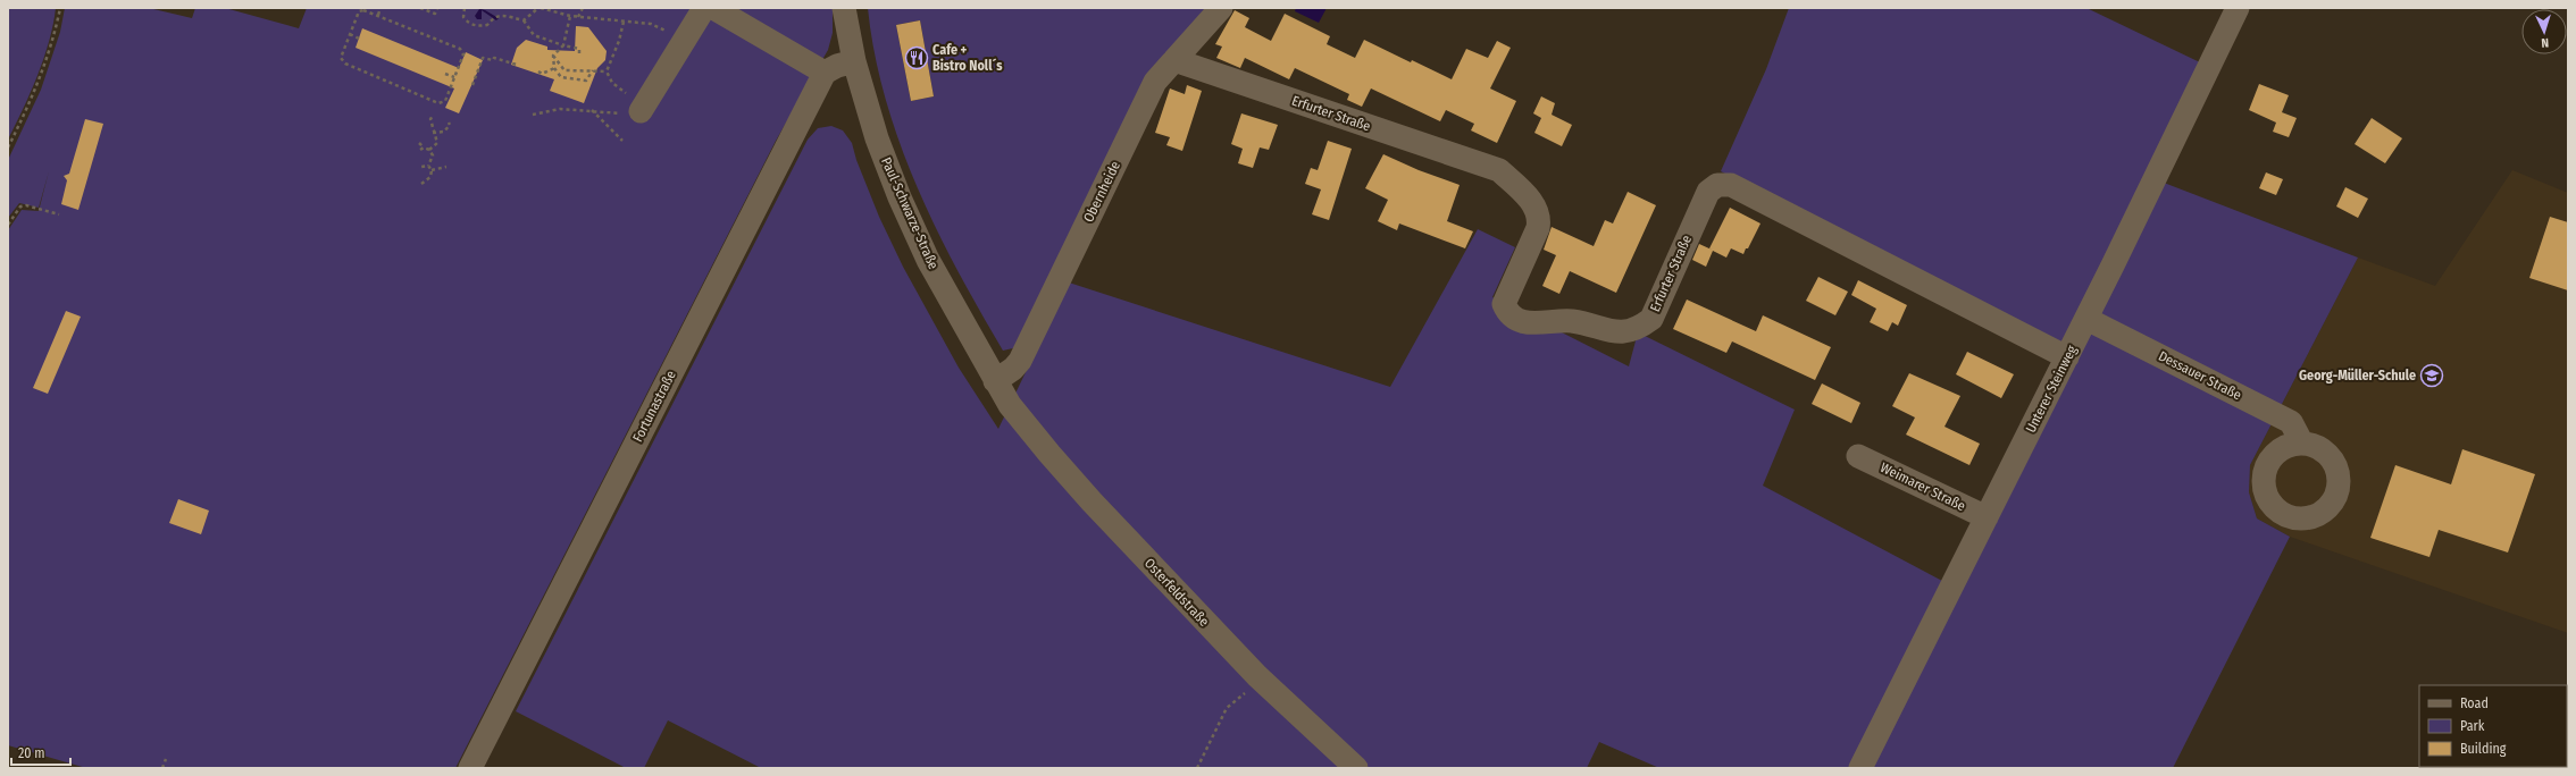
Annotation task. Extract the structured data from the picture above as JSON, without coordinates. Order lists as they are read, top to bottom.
{
  "streets": {
    "street": [
      "Erfurter Straße",
      "Obernheide",
      "Paul-Schwarze-Straße",
      "Dessauer Straße",
      "Unterer Steinweg",
      "Fortunastraße",
      "Weimarer Straße",
      "Osterfeldstraße"
    ]
  },
  "crossings": [
    ["Erfurter Straße", "Obernheide"],
    ["Erfurter Straße", "Unterer Steinweg"],
    ["Obernheide", "Paul-Schwarze-Straße"],
    ["Paul-Schwarze-Straße", "Osterfeldstraße"],
    ["Dessauer Straße", "Unterer Steinweg"],
    ["Unterer Steinweg", "Weimarer Straße"]
  ],
  "places": {
    "restaurant": ["Cafe + Bistro Noll´s"],
    "school or university": ["Georg-Müller-Schule"]
  },
  "legend": ["Road", "Park", "Building"],
  "scale_bar": "20 m",
  "north": "bottom"
}
